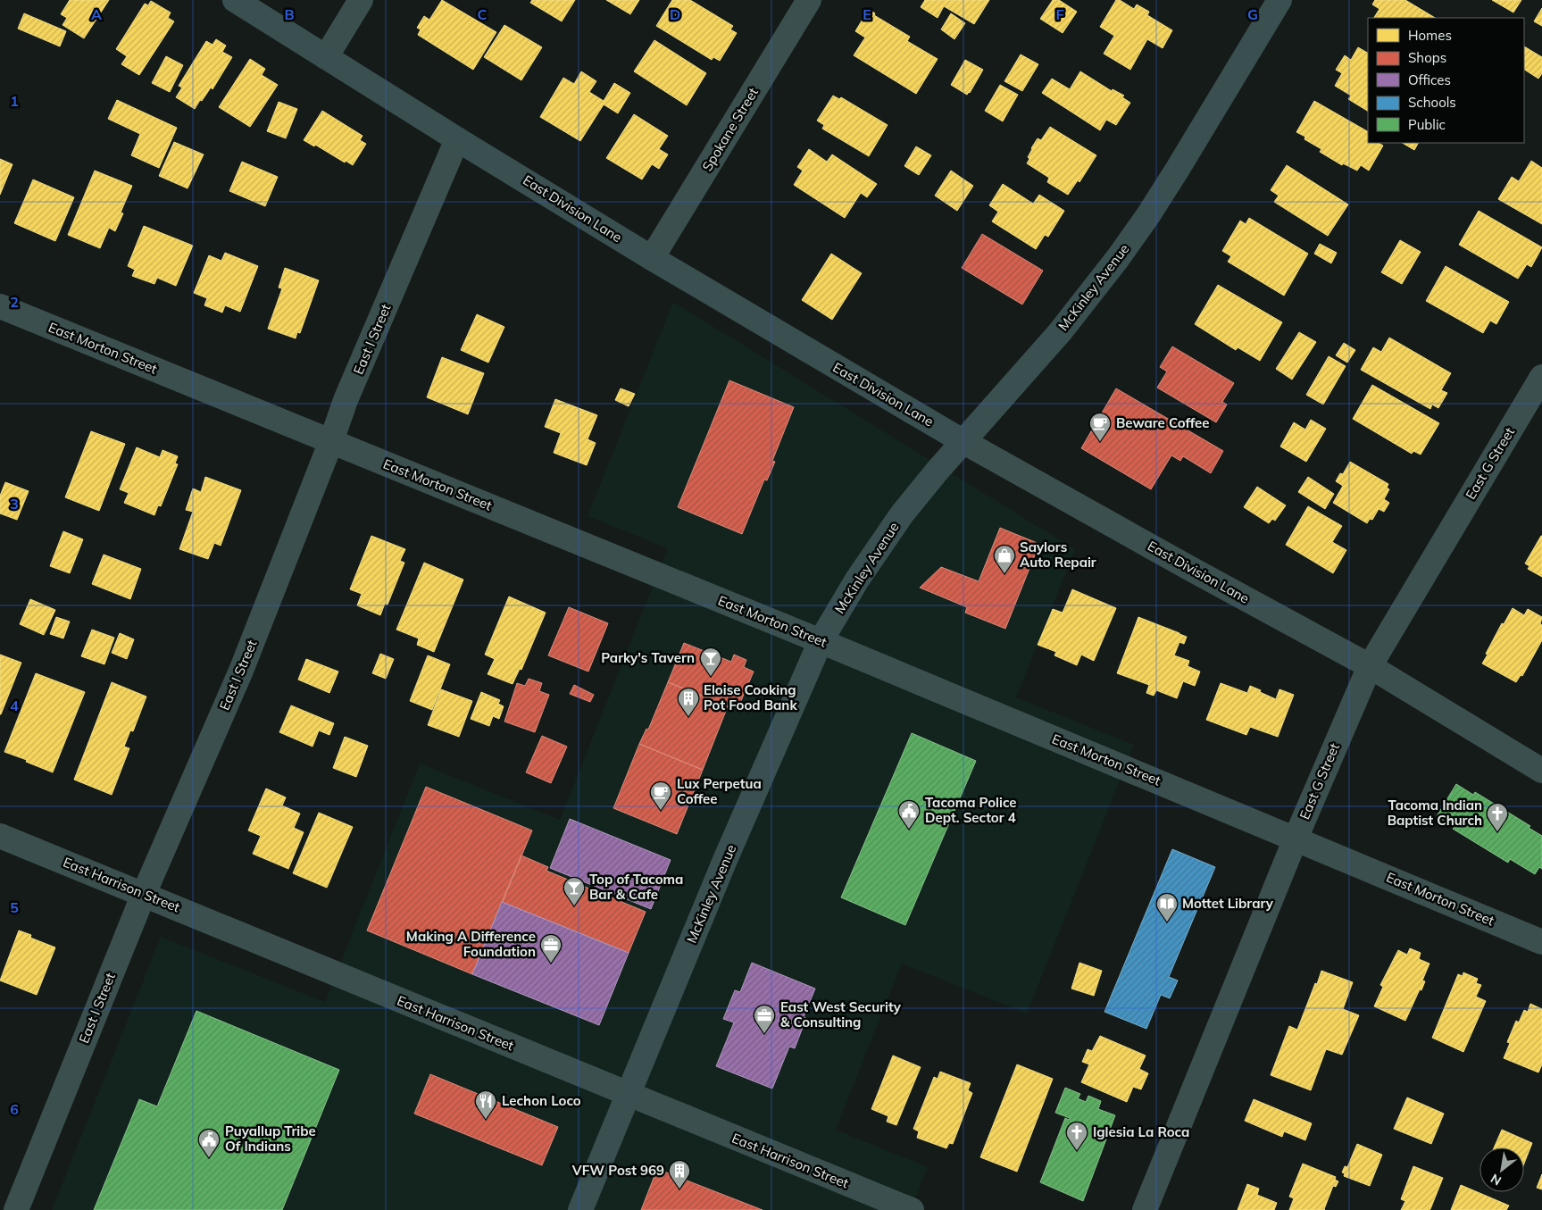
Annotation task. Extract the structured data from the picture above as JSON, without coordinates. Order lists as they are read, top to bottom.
{
  "streets": {
    "street": [
      "Spokane Street",
      "East Division Lane",
      "McKinley Avenue",
      "East I Street",
      "East Morton Street",
      "East G Street",
      "East Harrison Street"
    ]
  },
  "crossings": [
    ["Spokane Street", "East Division Lane"],
    ["East Division Lane", "McKinley Avenue"],
    ["East Division Lane", "East I Street"],
    ["East Division Lane", "East G Street"],
    ["McKinley Avenue", "East Morton Street"],
    ["McKinley Avenue", "East Harrison Street"],
    ["East I Street", "East Morton Street"],
    ["East I Street", "East Harrison Street"],
    ["East Morton Street", "East G Street"]
  ],
  "places": {
    "cafe": ["Beware Coffee", "Lux Perpetua Coffee"],
    "shop": ["Saylors Auto Repair"],
    "bar": ["Parky's Tavern", "Top of Tacoma Bar & Cafe"],
    "building": ["Eloise Cooking Pot Food Bank", "VFW Post 969"],
    "public building": ["Tacoma Police Dept. Sector 4", "Puyallup Tribe Of Indians"],
    "church": ["Tacoma Indian Baptist Church", "Iglesia La Roca"],
    "library": ["Mottet Library"],
    "office": ["Making A Difference Foundation", "East West Security & Consulting"],
    "restaurant": ["Lechon Loco"]
  },
  "legend": [
    "Homes",
    "Shops",
    "Offices",
    "Schools",
    "Public"
  ],
  "north": "bottom left",
  "grid": {
    "columns": [
      "A",
      "B",
      "C",
      "D",
      "E",
      "F",
      "G"
    ],
    "rows": [
      "1",
      "2",
      "3",
      "4",
      "5",
      "6"
    ]
  }
}
